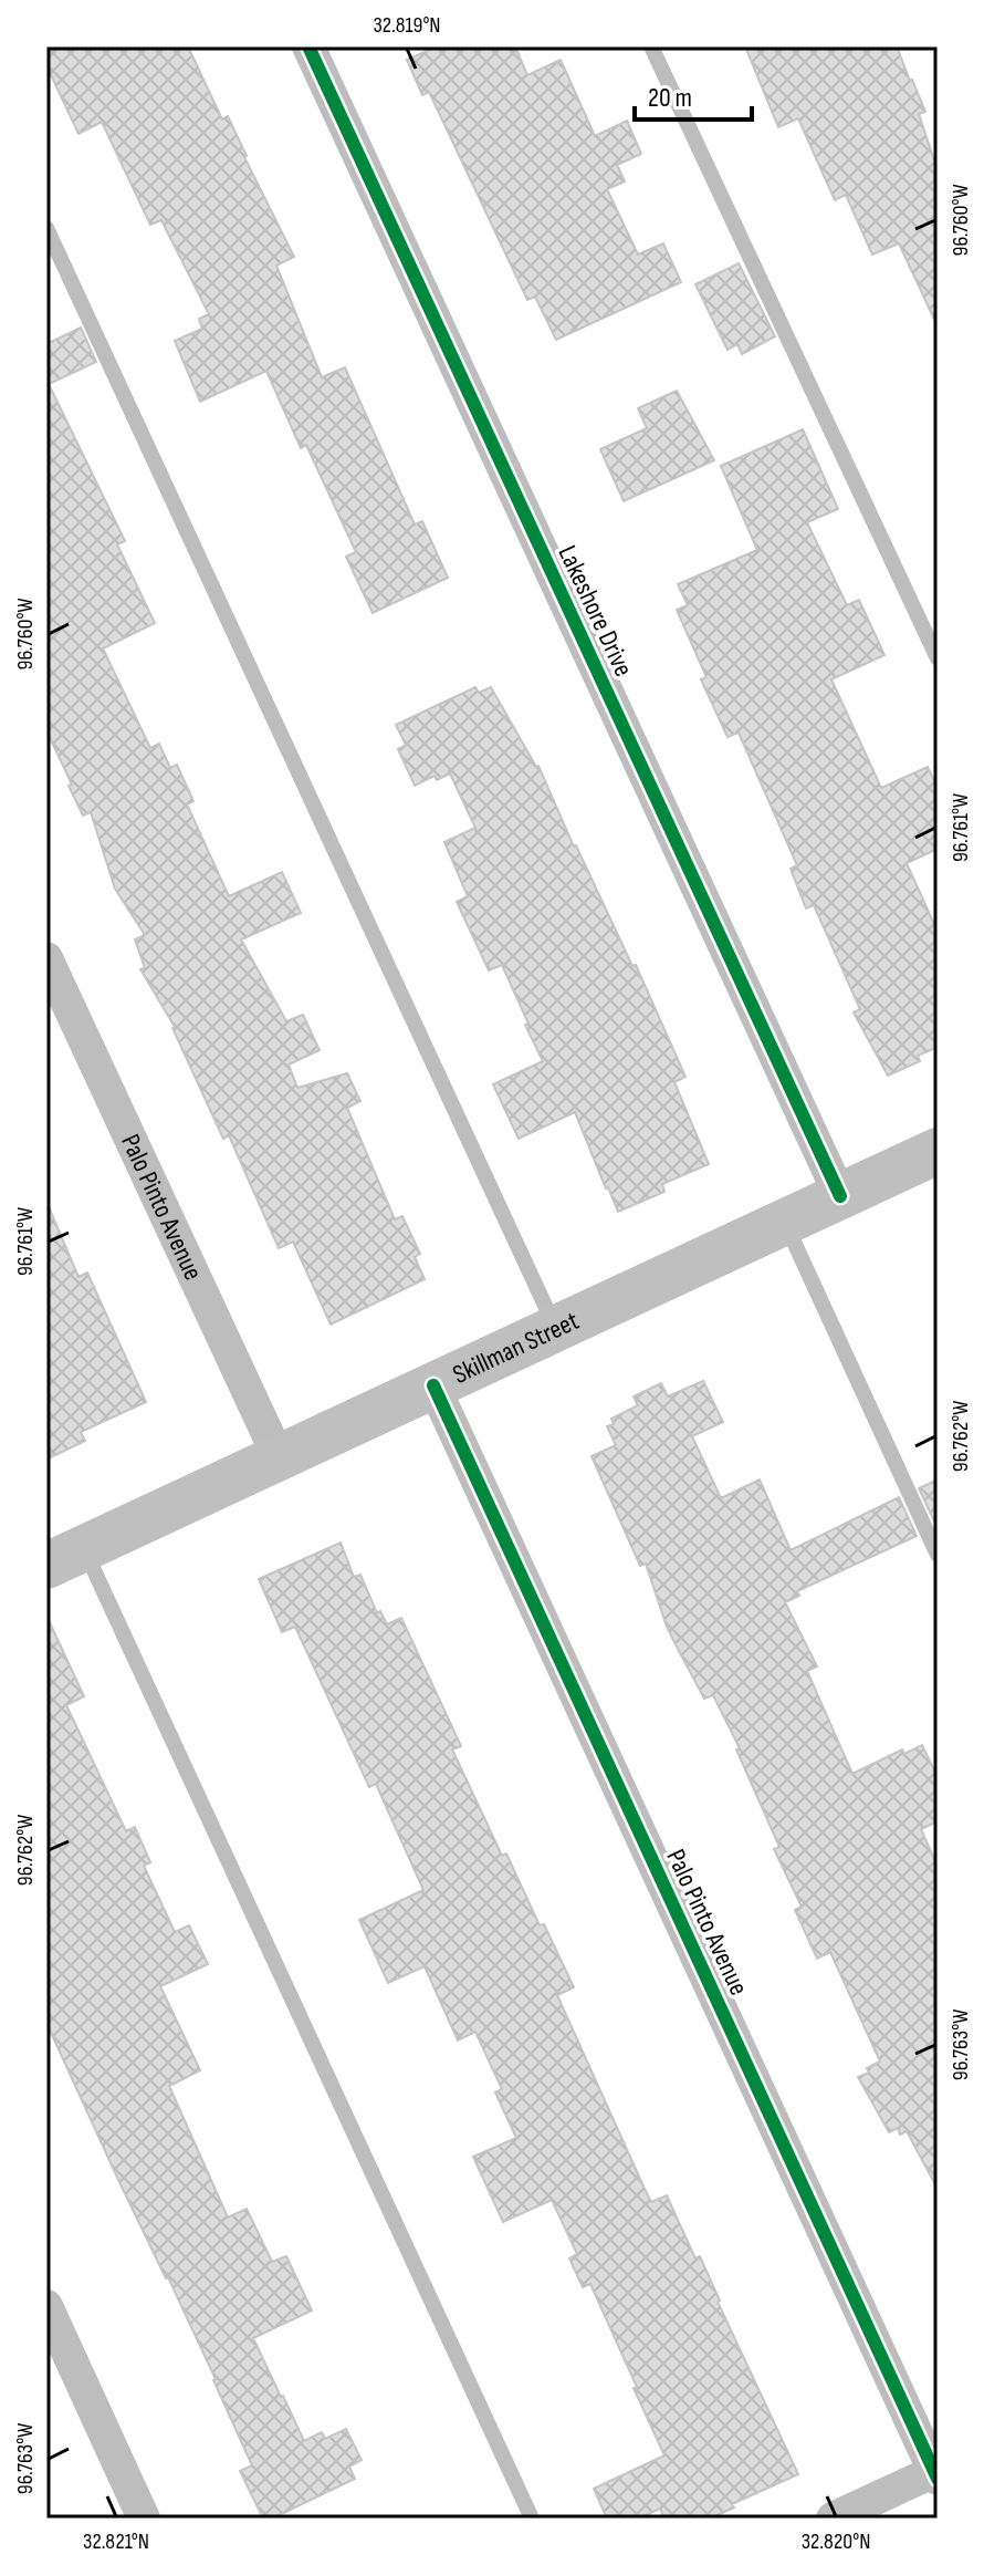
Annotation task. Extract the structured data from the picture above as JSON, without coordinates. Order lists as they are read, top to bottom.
{
  "streets": {
    "main road": ["Skillman Street"],
    "street": ["Lakeshore Drive", "Palo Pinto Avenue"]
  },
  "crossings": [
    ["Lakeshore Drive", "Skillman Street"],
    ["Palo Pinto Avenue", "Skillman Street"]
  ],
  "scale_bar": "20 m",
  "coordinates": [
    "32.819°N",
    "96.760°W",
    "96.761°W",
    "96.762°W",
    "96.763°W",
    "32.821°N",
    "32.820°N"
  ]
}
